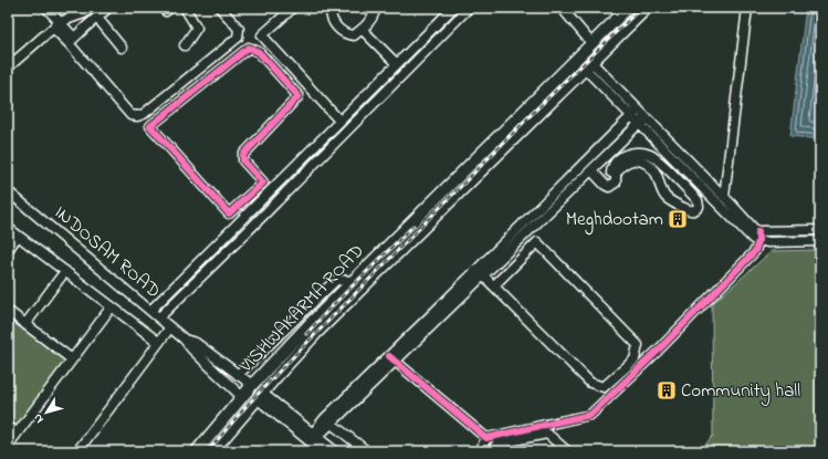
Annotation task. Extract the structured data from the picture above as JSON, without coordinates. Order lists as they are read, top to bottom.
{
  "streets": {
    "main road": ["VISHWAKARMA ROAD"],
    "street": ["INDOSAM ROAD"]
  },
  "crossings": [
    ["INDOSAM ROAD", "VISHWAKARMA ROAD"]
  ],
  "places": {
    "building": ["Meghdootam", "Community hall"]
  },
  "north": "bottom left"
}
